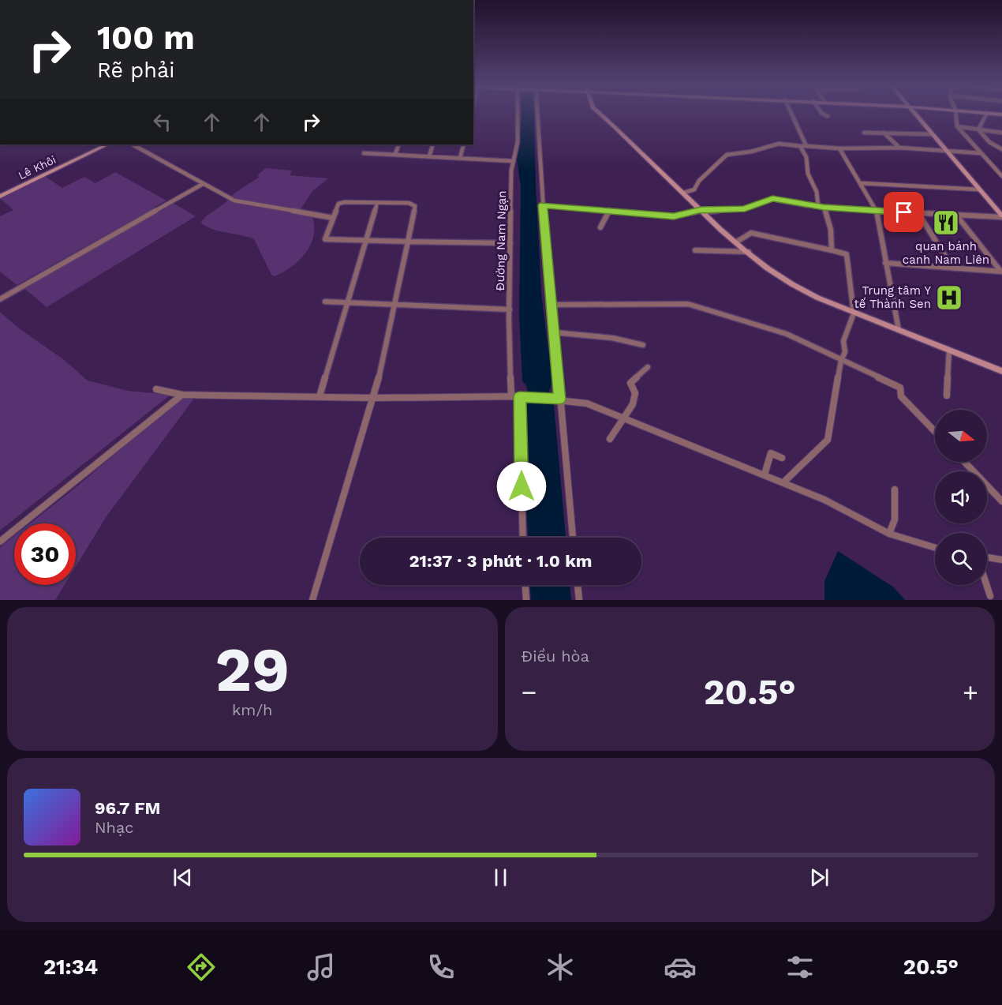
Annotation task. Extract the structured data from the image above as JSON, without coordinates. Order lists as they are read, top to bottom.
{
  "streets": {
    "street": ["Lê Khôi", "Đường Nam Ngạn"]
  },
  "places": {
    "restaurant": ["quan bánh canh Nam Liên"],
    "hospital": ["Trung tâm Y tế Thành Sen"]
  },
  "north": "right",
  "page": {
    "turn": ["100 m", "Rẽ phải"],
    "limit": "30",
    "trip": "21:37 · 3 phút · 1.0 km",
    "tile": [
      ["29", "km/h"],
      "Điều hòa"
    ],
    "heat": ["−", "20.5°", "+"],
    "song": ["96.7 FM", "Nhạc"],
    "tabs": ["21:34", "20.5°"]
  }
}
